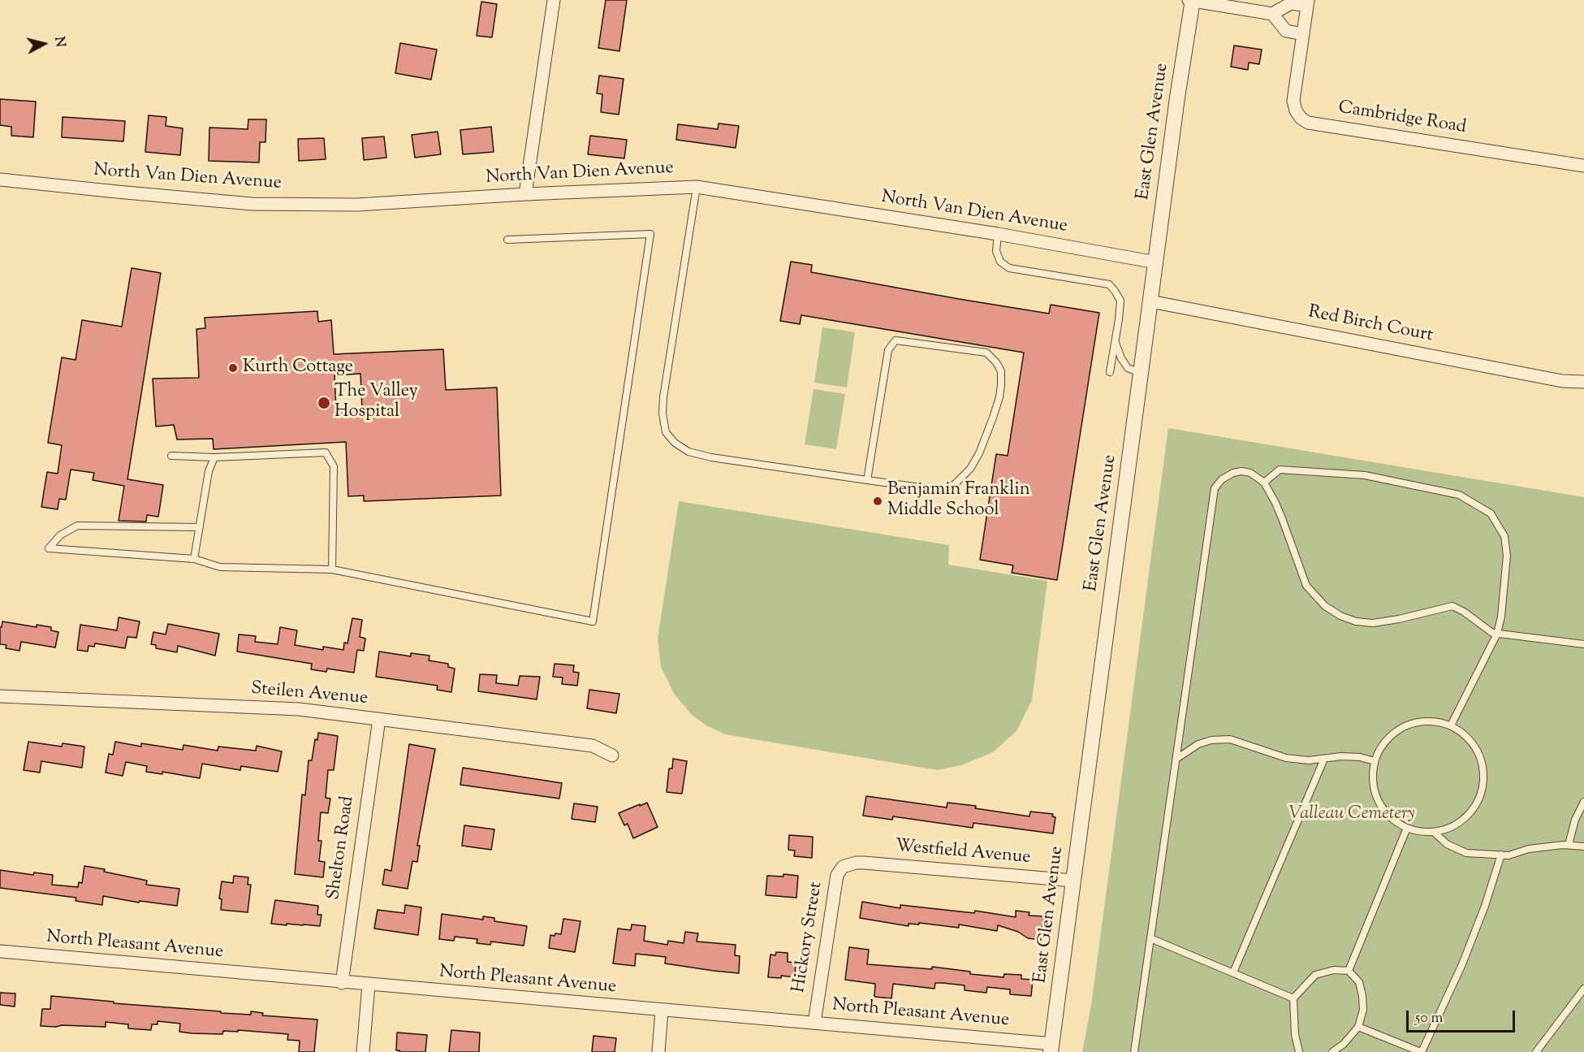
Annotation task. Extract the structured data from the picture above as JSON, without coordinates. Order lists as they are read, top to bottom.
{
  "streets": {
    "street": [
      "Cambridge Road",
      "East Glen Avenue",
      "North Van Dien Avenue",
      "Red Birch Court",
      "Steilen Avenue",
      "Shelton Road",
      "Westfield Avenue",
      "Hickory Street",
      "North Pleasant Avenue"
    ]
  },
  "crossings": [
    ["East Glen Avenue", "North Van Dien Avenue"],
    ["East Glen Avenue", "Red Birch Court"],
    ["East Glen Avenue", "Westfield Avenue"],
    ["East Glen Avenue", "North Pleasant Avenue"],
    ["Steilen Avenue", "Shelton Road"],
    ["Shelton Road", "North Pleasant Avenue"],
    ["Westfield Avenue", "Hickory Street"],
    ["Hickory Street", "North Pleasant Avenue"]
  ],
  "parks": ["Valleau Cemetery"],
  "places": ["Kurth Cottage", "The Valley Hospital", "Benjamin Franklin Middle School"],
  "scale_bar": "50 m",
  "north": "right"
}
